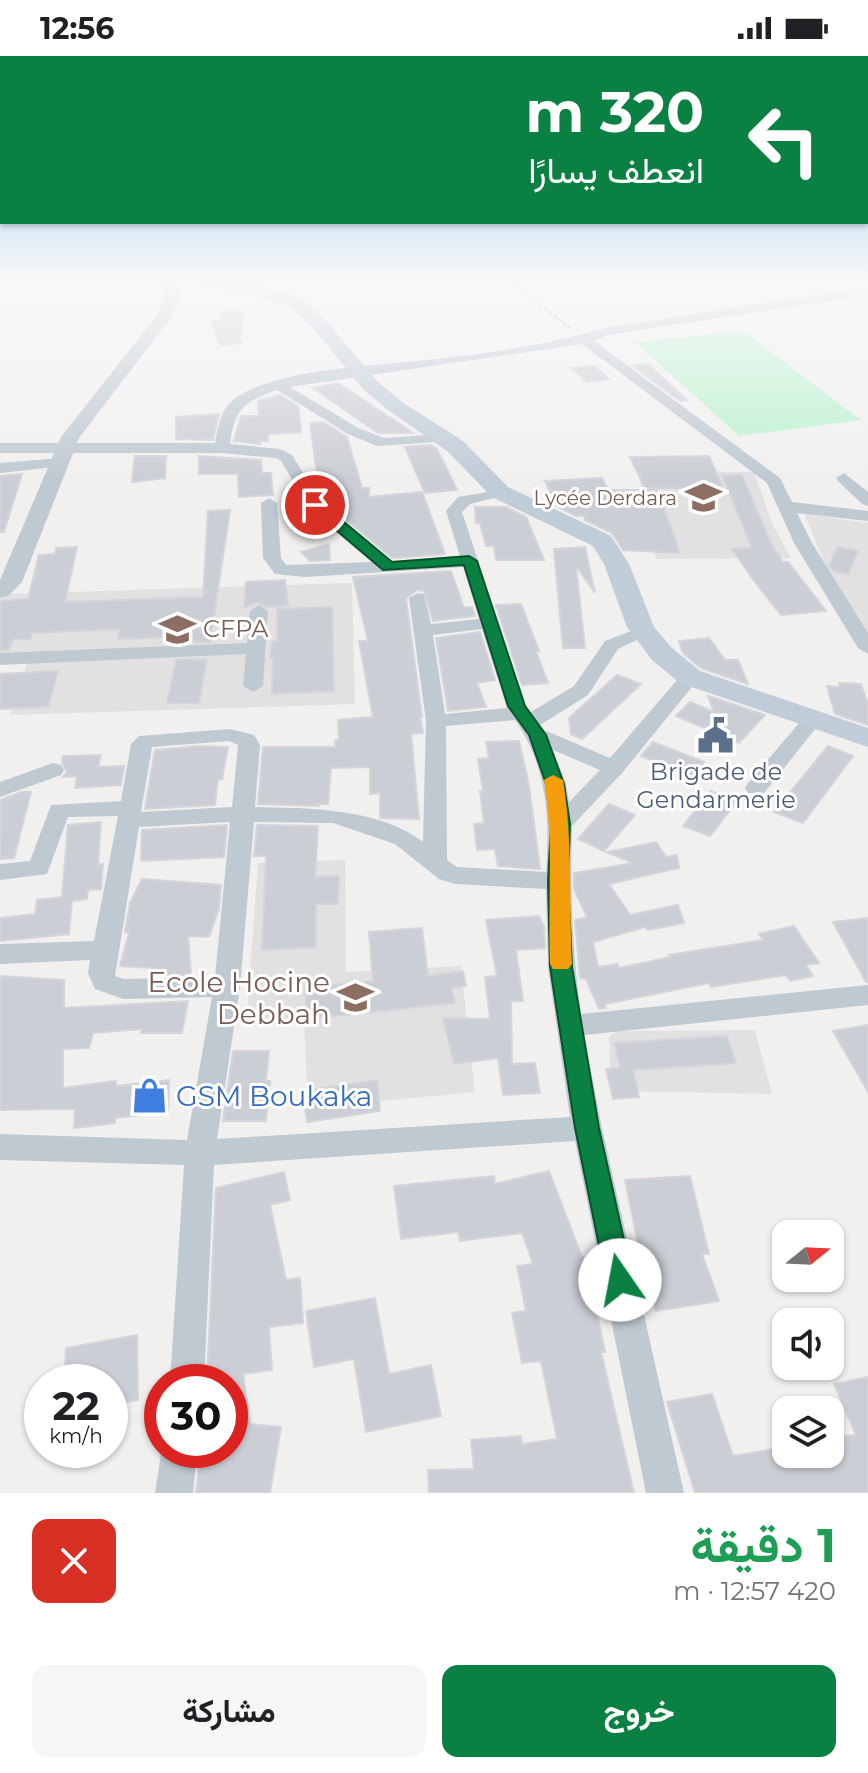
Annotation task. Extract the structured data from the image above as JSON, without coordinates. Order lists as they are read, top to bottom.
{
  "places": {
    "school or university": ["Lycée Derdara", "CFPA", "Ecole Hocine Debbah"],
    "public building": ["Brigade de Gendarmerie"],
    "shop": ["GSM Boukaka"]
  },
  "north": "right",
  "page": {
    "status": "12:56",
    "turn": ["320 m", "انعطف يسارًا"],
    "speed": "22 km/h",
    "limit": "30",
    "heading": ["1 دقيقة", "420 m · 12:57"],
    "buttons": ["خروج", "مشاركة"]
  }
}
